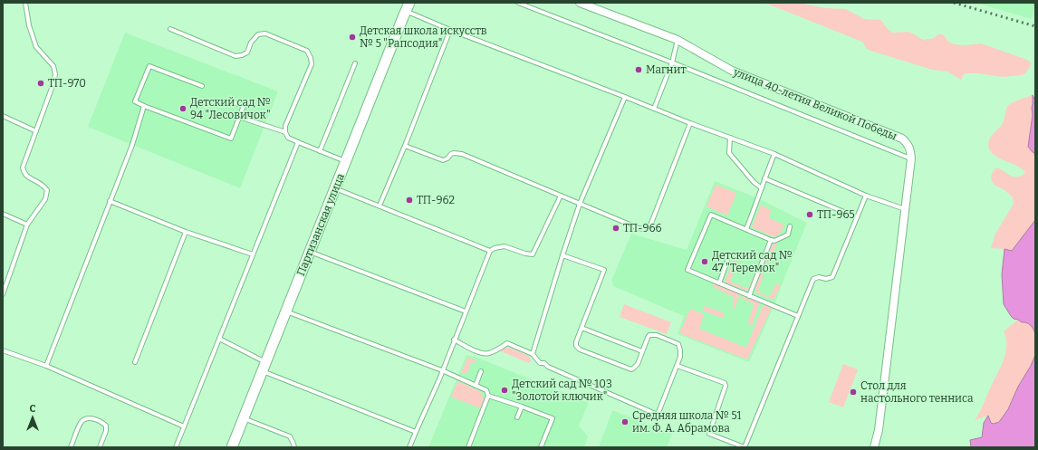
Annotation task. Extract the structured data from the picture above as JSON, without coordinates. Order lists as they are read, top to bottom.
{
  "streets": {
    "street": ["улица 40-летия Великой Победы", "Партизанская улица"]
  },
  "places": [
    "Детская школа искусств № 5 \"Рапсодия\"",
    "Магнит",
    "ТП-970",
    "Детский сад № 94 \"Лесовичок\"",
    "ТП-962",
    "ТП-965",
    "ТП-966",
    "Детский сад № 47 \"Теремок\"",
    "Детский сад № 103 \"Золотой ключик\"",
    "Стол для настольного тенниса",
    "Средняя школа № 51 им. Ф. А. Абрамова"
  ],
  "north": "top"
}
